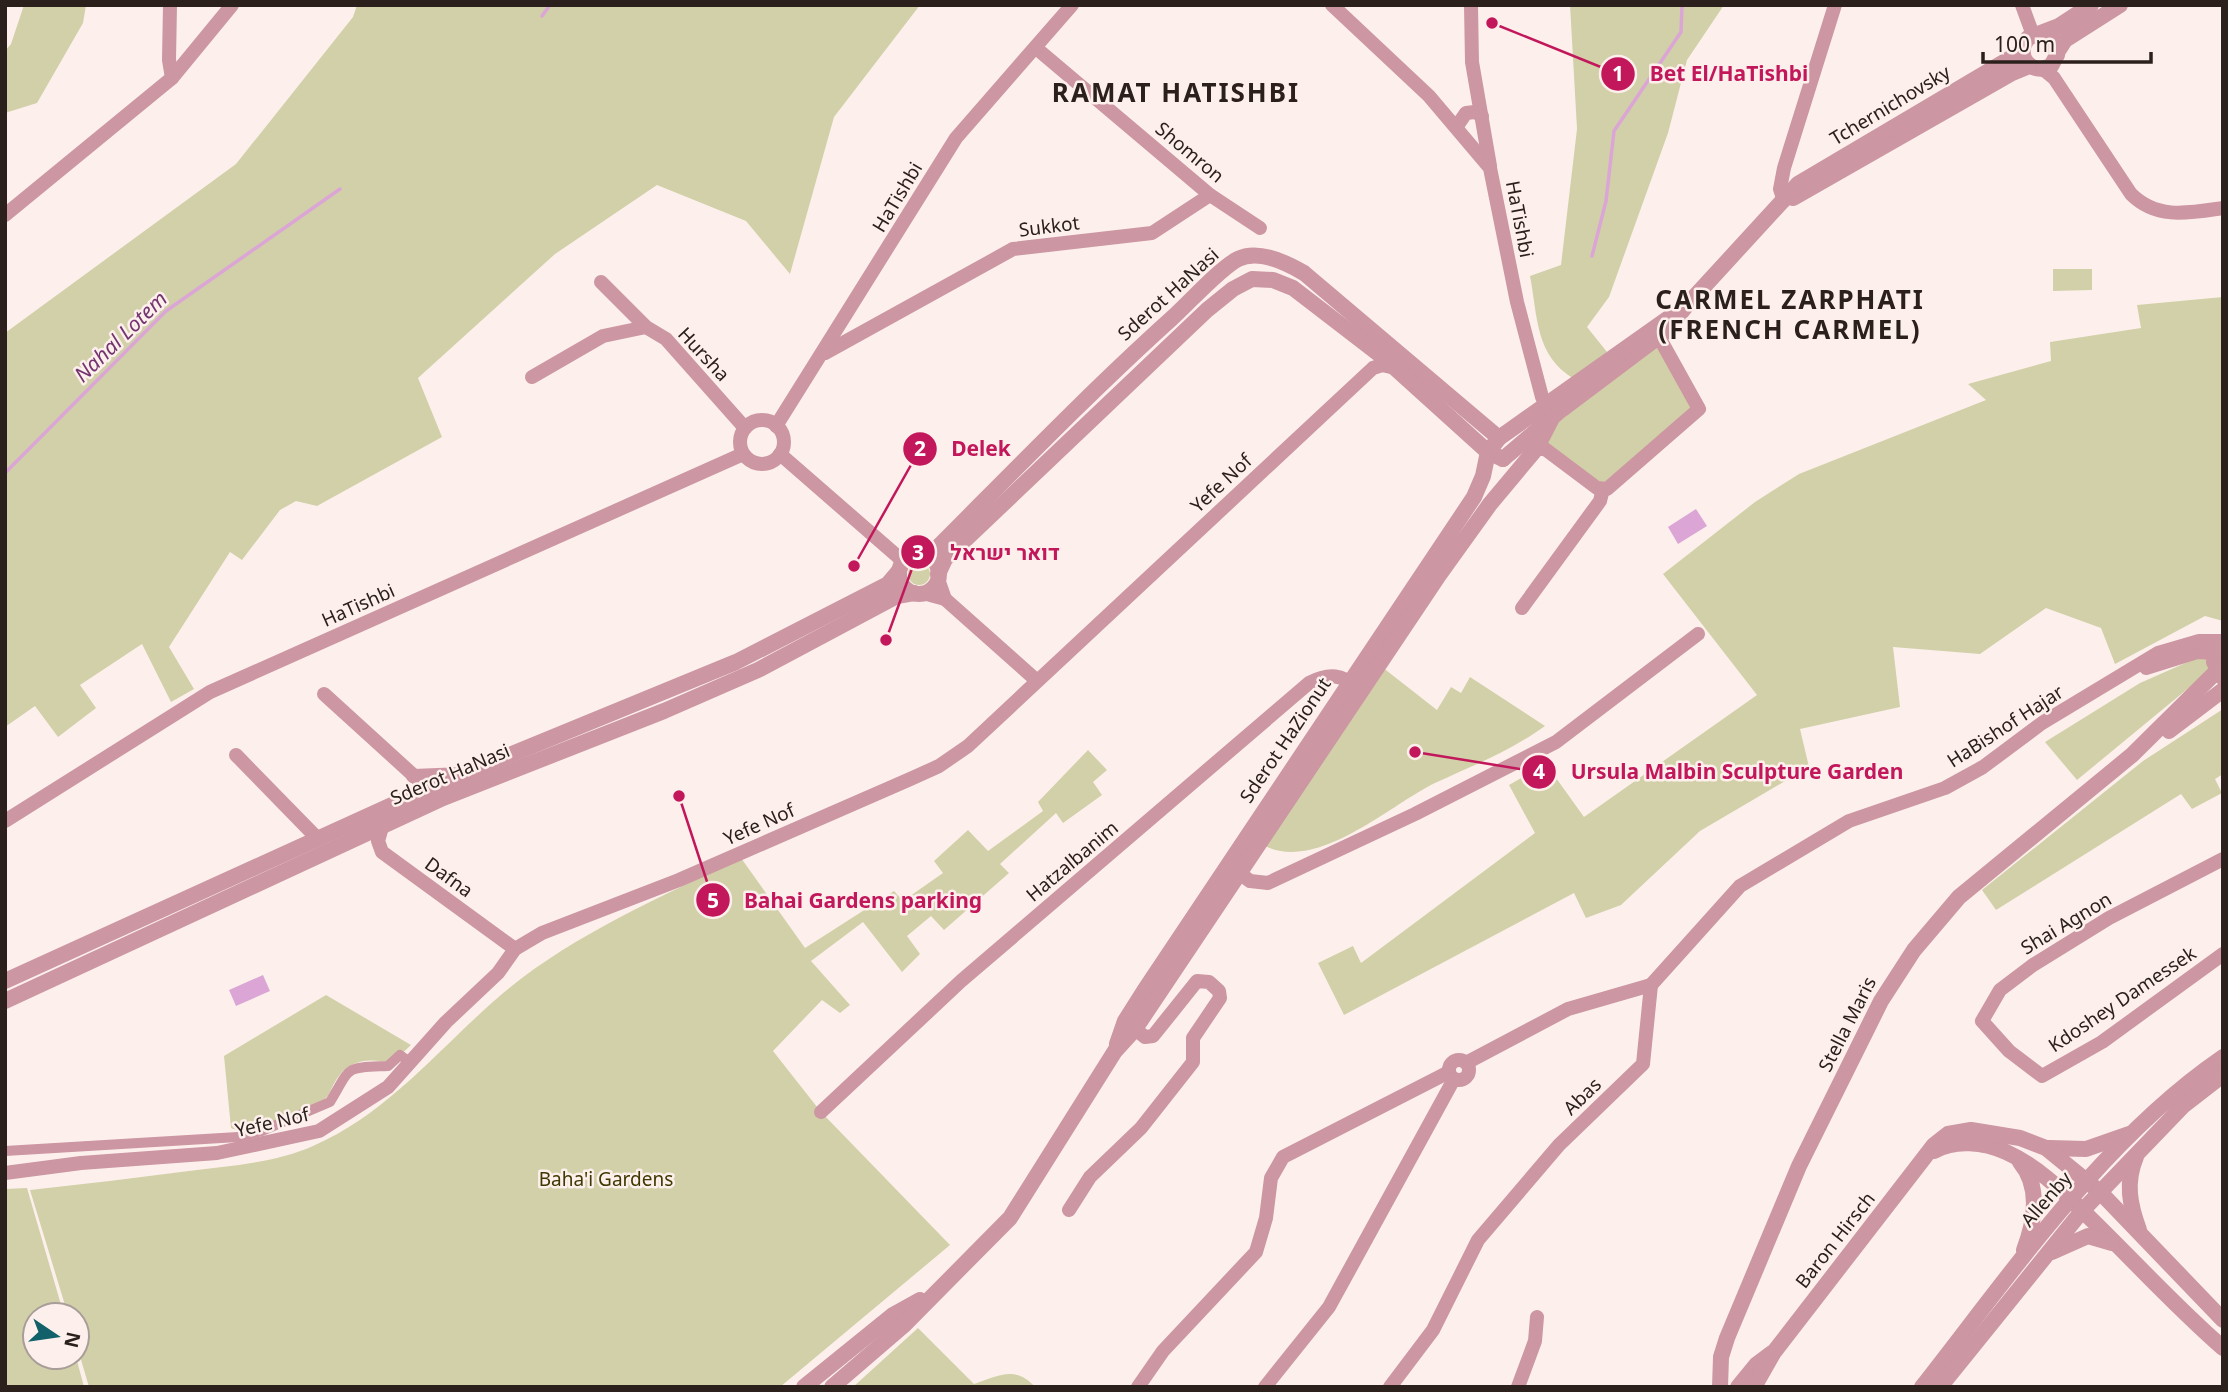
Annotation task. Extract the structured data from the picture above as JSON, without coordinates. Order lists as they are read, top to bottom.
{
  "streets": {
    "street": [
      "Tchernichovsky",
      "Shomron",
      "HaTishbi",
      "Sukkot",
      "Sderot HaNasi",
      "Hursha",
      "Yefe Nof",
      "HaBishof Hajar",
      "Sderot HaZionut",
      "Hatzalbanim",
      "Dafna",
      "Shai Agnon",
      "Kdoshey Damessek",
      "Stella Maris",
      "Abas",
      "Allenby",
      "Baron Hirsch"
    ]
  },
  "crossings": [
    ["Tchernichovsky", "HaTishbi"],
    ["Tchernichovsky", "Sderot HaNasi"],
    ["Tchernichovsky", "Sderot HaZionut"],
    ["Shomron", "HaTishbi"],
    ["Shomron", "Sukkot"],
    ["HaTishbi", "Sukkot"],
    ["HaTishbi", "Hursha"],
    ["Sderot HaNasi", "Sderot HaZionut"],
    ["Sderot HaNasi", "Dafna"],
    ["Yefe Nof", "Dafna"],
    ["HaBishof Hajar", "Abas"],
    ["Sderot HaZionut", "Hatzalbanim"],
    ["Shai Agnon", "Kdoshey Damessek"],
    ["Allenby", "Baron Hirsch"]
  ],
  "districts": ["RAMAT HATISHBI", "CARMEL ZARPHATI (FRENCH CARMEL)"],
  "water": ["Nahal Lotem"],
  "parks": ["Baha'i Gardens"],
  "places": [
    "Bet El/HaTishbi",
    "Delek",
    "דואר ישראל",
    "Ursula Malbin Sculpture Garden",
    "Bahai Gardens parking"
  ],
  "scale_bar": "100 m",
  "north": "right"
}
